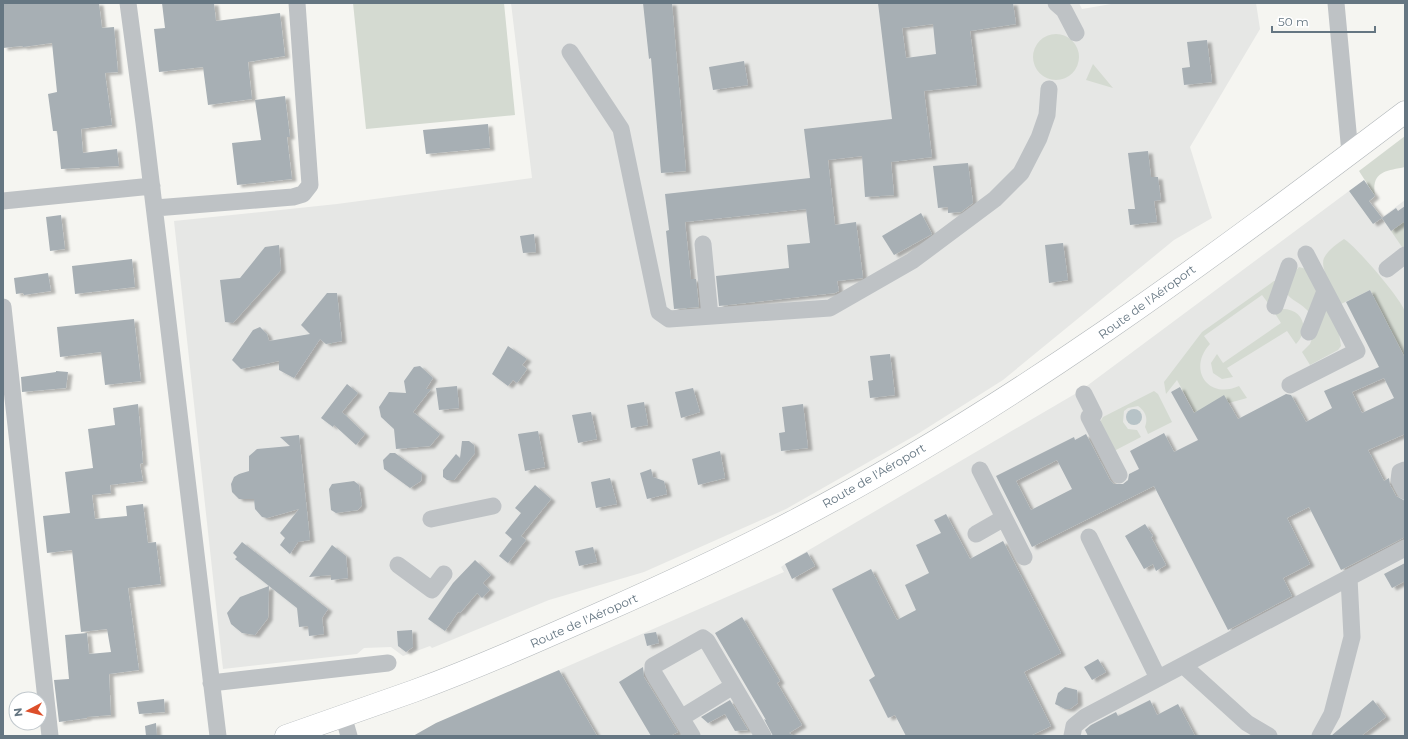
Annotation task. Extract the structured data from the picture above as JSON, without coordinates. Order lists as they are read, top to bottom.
{
  "streets": {
    "main road": ["Route de l'Aéroport"]
  },
  "scale_bar": "50 m",
  "north": "left"
}
